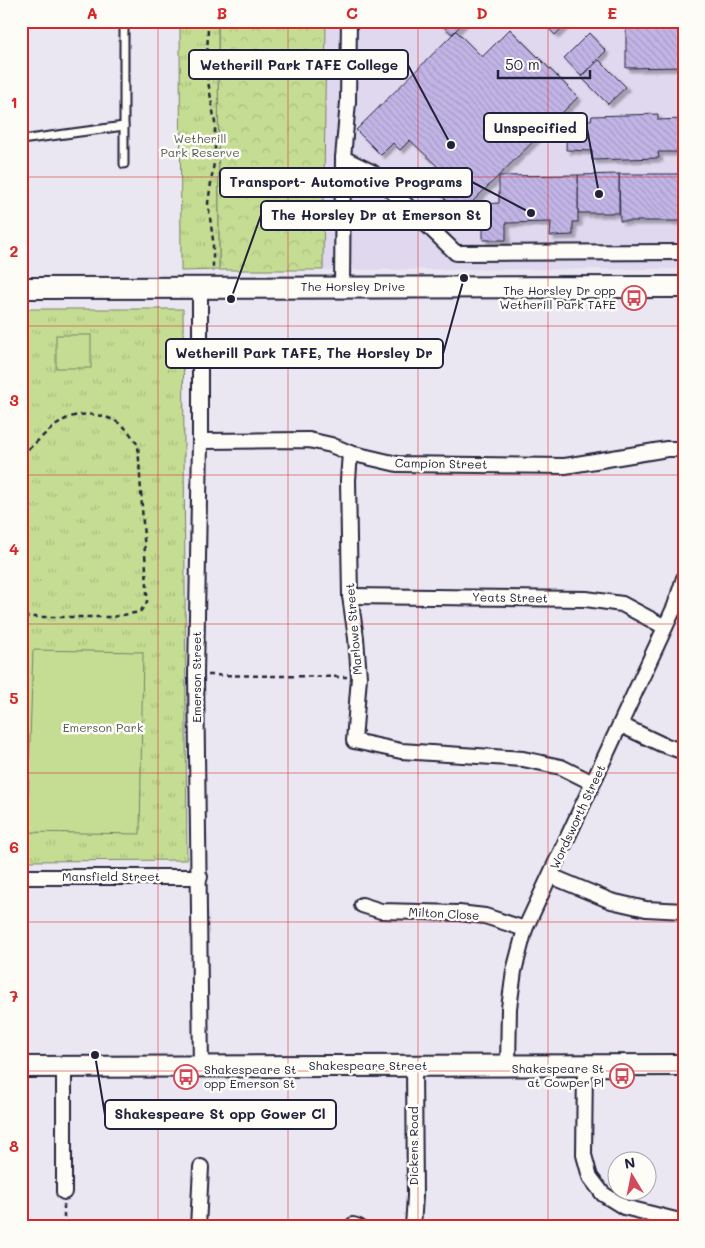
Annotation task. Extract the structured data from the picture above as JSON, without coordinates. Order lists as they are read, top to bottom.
{
  "streets": {
    "street": [
      "The Horsley Drive",
      "Campion Street",
      "Yeats Street",
      "Marlowe Street",
      "Emerson Street",
      "Wordsworth Street",
      "Mansfield Street",
      "Milton Close",
      "Shakespeare Street",
      "Dickens Road"
    ]
  },
  "crossings": [
    ["The Horsley Drive", "Emerson Street"],
    ["Campion Street", "Marlowe Street"],
    ["Campion Street", "Emerson Street"],
    ["Yeats Street", "Marlowe Street"],
    ["Yeats Street", "Wordsworth Street"],
    ["Marlowe Street", "Wordsworth Street"],
    ["Emerson Street", "Mansfield Street"],
    ["Emerson Street", "Shakespeare Street"],
    ["Wordsworth Street", "Milton Close"],
    ["Wordsworth Street", "Shakespeare Street"],
    ["Shakespeare Street", "Dickens Road"]
  ],
  "parks": ["Wetherill Park Reserve", "Emerson Park"],
  "places": {
    "other": [
      "Wetherill Park TAFE College",
      "Unspecified",
      "Transport- Automotive Programs",
      "Wetherill Park TAFE, The Horsley Dr",
      "The Horsley Dr at Emerson St",
      "Shakespeare St opp Gower Cl"
    ],
    "bus stop": ["The Horsley Dr opp Wetherill Park TAFE", "Shakespeare St at Cowper Pl", "Shakespeare St opp Emerson St"]
  },
  "scale_bar": "50 m",
  "north": "top",
  "grid": {
    "columns": [
      "A",
      "B",
      "C",
      "D",
      "E"
    ],
    "rows": [
      "1",
      "2",
      "3",
      "4",
      "5",
      "6",
      "7",
      "8"
    ]
  }
}
